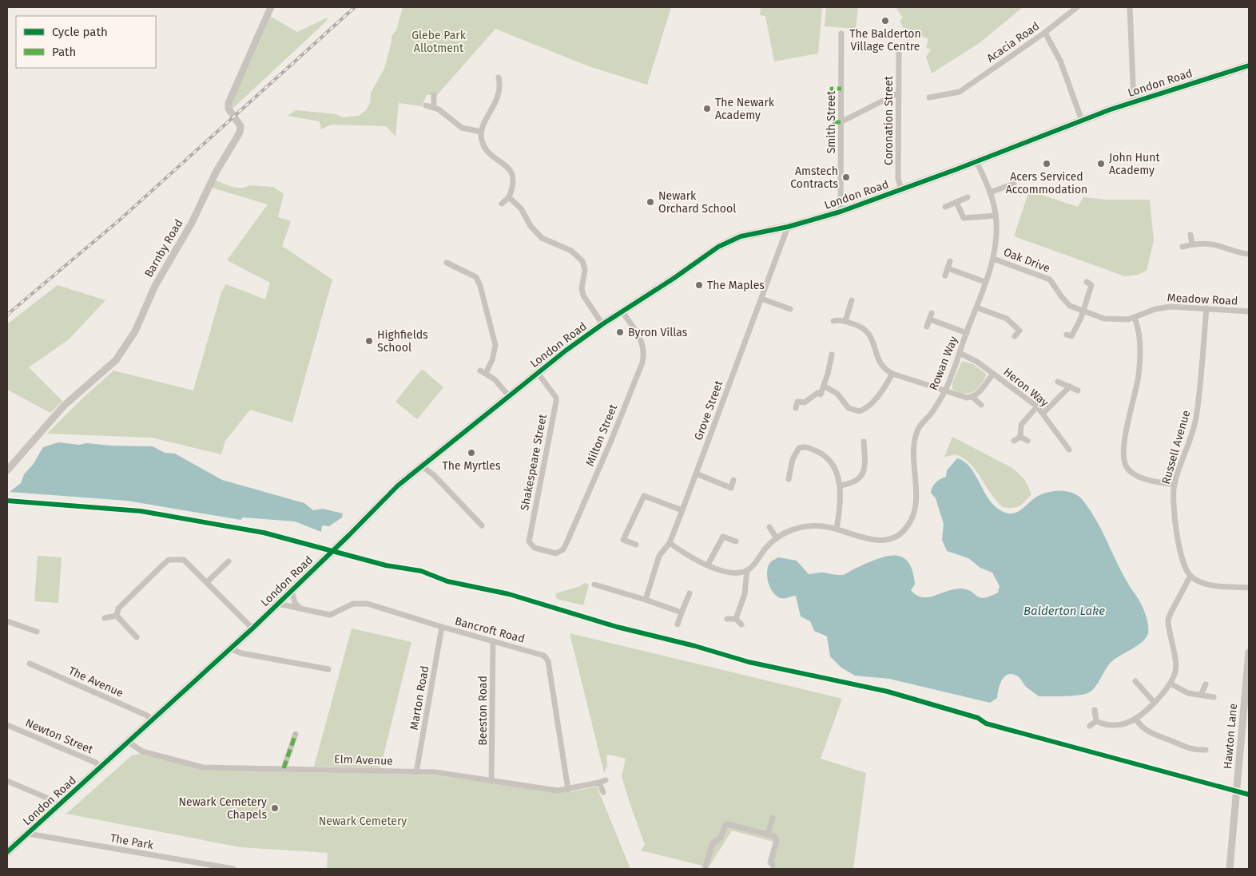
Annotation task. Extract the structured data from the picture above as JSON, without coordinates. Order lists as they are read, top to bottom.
{
  "streets": {
    "main road": ["London Road"],
    "street": [
      "Acacia Road",
      "Coronation Street",
      "Smith Street",
      "Barnby Road",
      "Oak Drive",
      "Meadow Road",
      "Rowan Way",
      "Heron Way",
      "Grove Street",
      "Milton Street",
      "Russell Avenue",
      "Shakespeare Street",
      "Bancroft Road",
      "The Avenue",
      "Marton Road",
      "Beeston Road",
      "Newton Street",
      "Hawton Lane",
      "Elm Avenue",
      "The Park"
    ]
  },
  "crossings": [
    ["London Road", "Coronation Street"],
    ["London Road", "Smith Street"],
    ["London Road", "Rowan Way"],
    ["London Road", "Grove Street"],
    ["London Road", "Milton Street"],
    ["London Road", "Shakespeare Street"],
    ["London Road", "Bancroft Road"],
    ["London Road", "The Avenue"],
    ["London Road", "Newton Street"],
    ["London Road", "Elm Avenue"],
    ["London Road", "The Park"],
    ["Oak Drive", "Meadow Road"],
    ["Oak Drive", "Rowan Way"],
    ["Meadow Road", "Russell Avenue"],
    ["Rowan Way", "Heron Way"],
    ["Milton Street", "Shakespeare Street"],
    ["Bancroft Road", "Marton Road"],
    ["Bancroft Road", "Beeston Road"],
    ["Bancroft Road", "Elm Avenue"],
    ["Marton Road", "Elm Avenue"],
    ["Beeston Road", "Elm Avenue"]
  ],
  "water": ["Balderton Lake"],
  "parks": ["Glebe Park Allotment", "Newark Cemetery"],
  "places": [
    "The Balderton Village Centre",
    "The Newark Academy",
    "Acers Serviced Accommodation",
    "John Hunt Academy",
    "Amstech Contracts",
    "Newark Orchard School",
    "The Maples",
    "Byron Villas",
    "Highfields School",
    "The Myrtles",
    "Newark Cemetery Chapels"
  ],
  "legend": ["Cycle path", "Path"]
}
